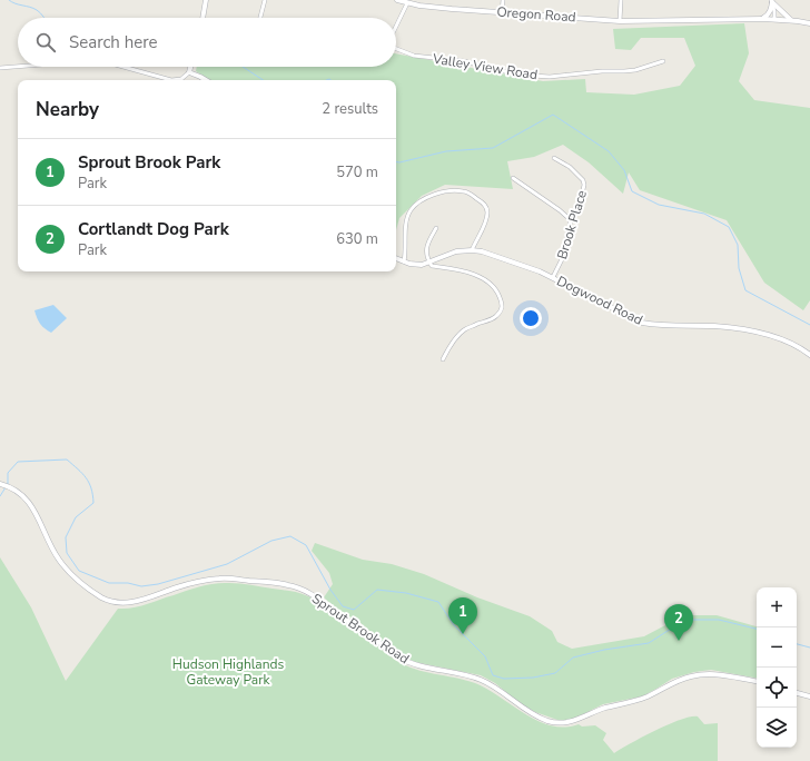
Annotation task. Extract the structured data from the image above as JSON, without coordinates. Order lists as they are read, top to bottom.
{
  "streets": {
    "street": [
      "Oregon Road",
      "Valley View Road",
      "Brook Place",
      "Dogwood Road",
      "Sprout Brook Road"
    ]
  },
  "crossings": [
    ["Brook Place", "Dogwood Road"]
  ],
  "parks": ["Hudson Highlands Gateway Park"],
  "page": {
    "search": "Search here",
    "heading": ["Nearby", "2 results"],
    "list": [
      {
        "mark": "1",
        "name": "Sprout Brook Park",
        "note": "Park",
        "value": "570 m"
      },
      {
        "mark": "2",
        "name": "Cortlandt Dog Park",
        "note": "Park",
        "value": "630 m"
      }
    ],
    "map_buttons": ["+", "−"],
    "pins": ["1", "2"]
  }
}
